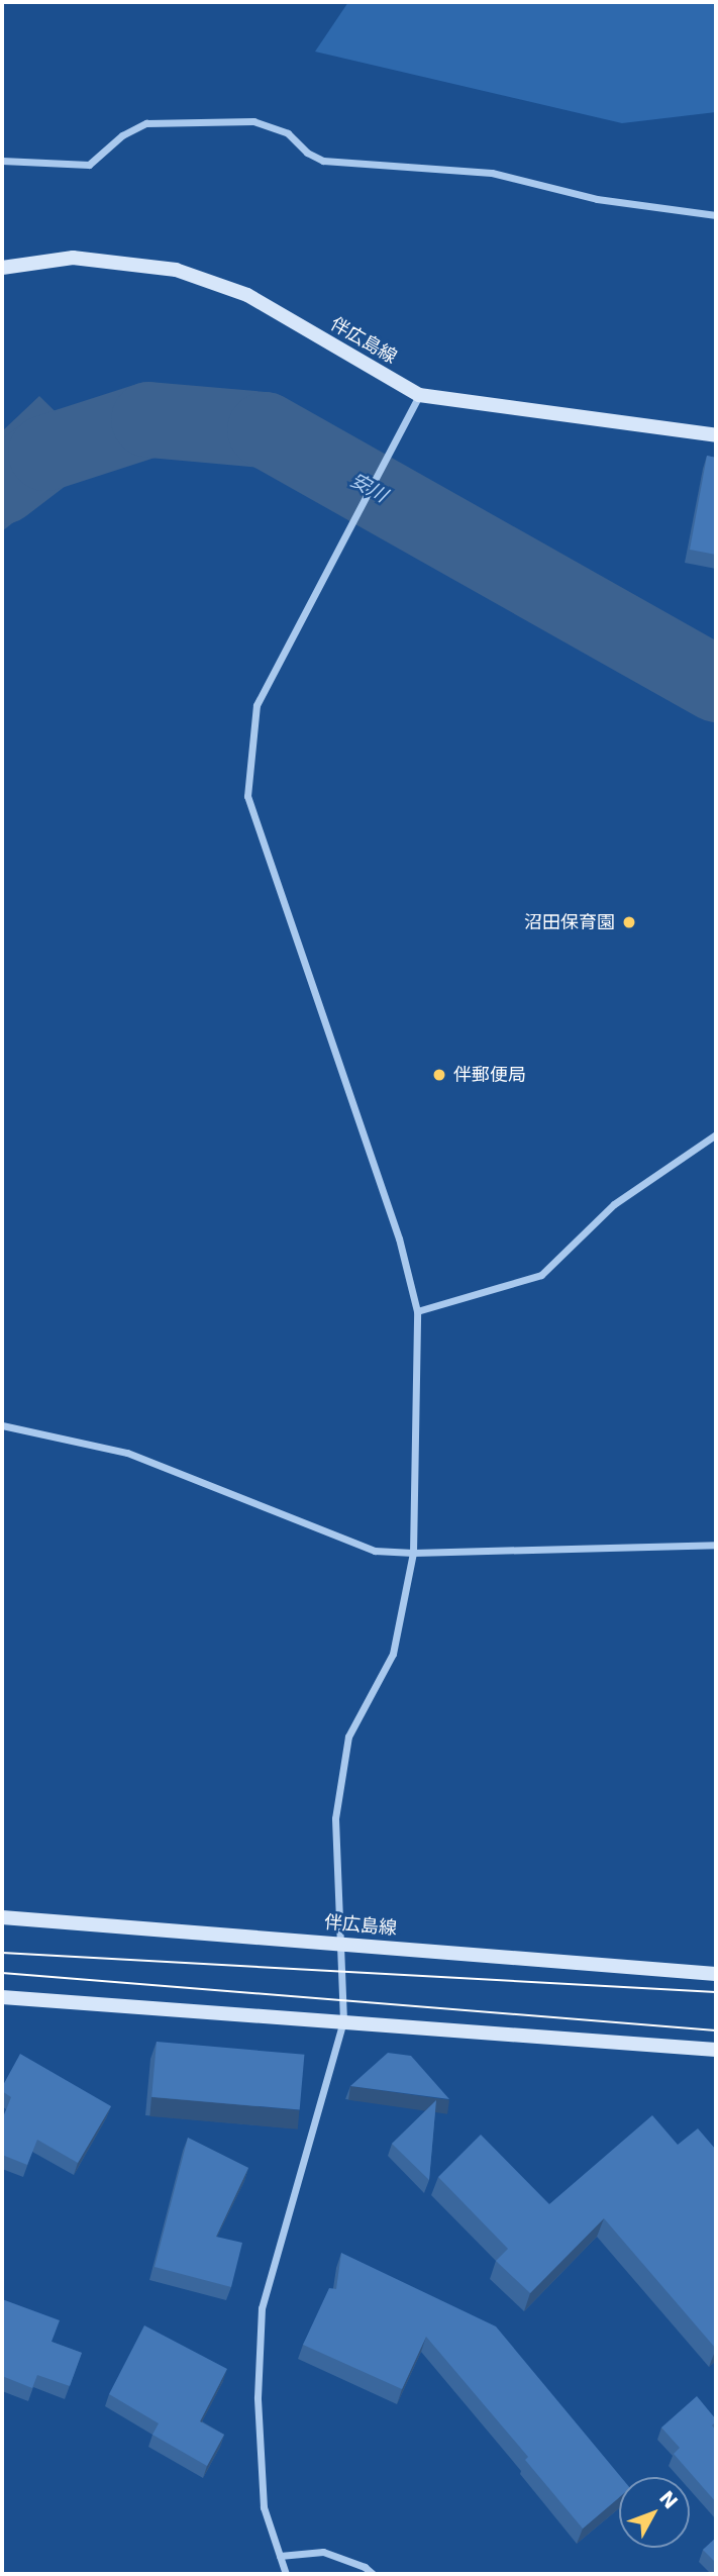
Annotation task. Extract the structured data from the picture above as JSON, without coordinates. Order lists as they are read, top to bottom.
{
  "streets": {
    "main road": ["伴広島線"]
  },
  "water": ["安川"],
  "places": ["沼田保育園", "伴郵便局"],
  "north": "top right"
}
